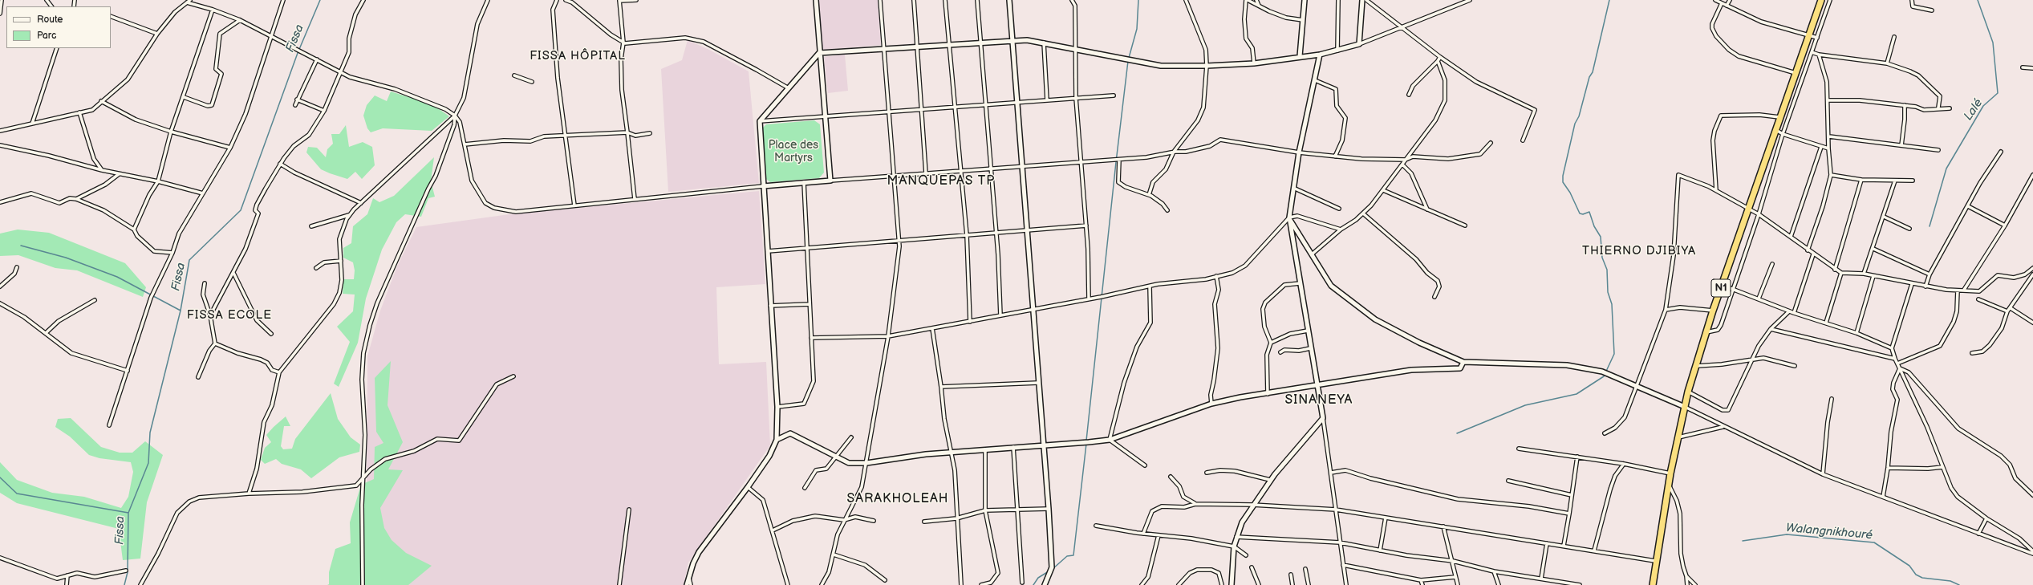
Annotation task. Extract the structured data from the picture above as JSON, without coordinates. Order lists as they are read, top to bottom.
{
  "streets": {
    "highway": ["N1"]
  },
  "districts": [
    "FISSA HÔPITAL",
    "MANQUEPAS TP",
    "THIERNO DJIBIYA",
    "FISSA ECOLE",
    "SINANEYA",
    "SARAKHOLEAH"
  ],
  "water": ["Fissa", "Lalé", "Walangnikhouré"],
  "parks": ["Place des Martyrs"],
  "legend": ["Route", "Parc"]
}
